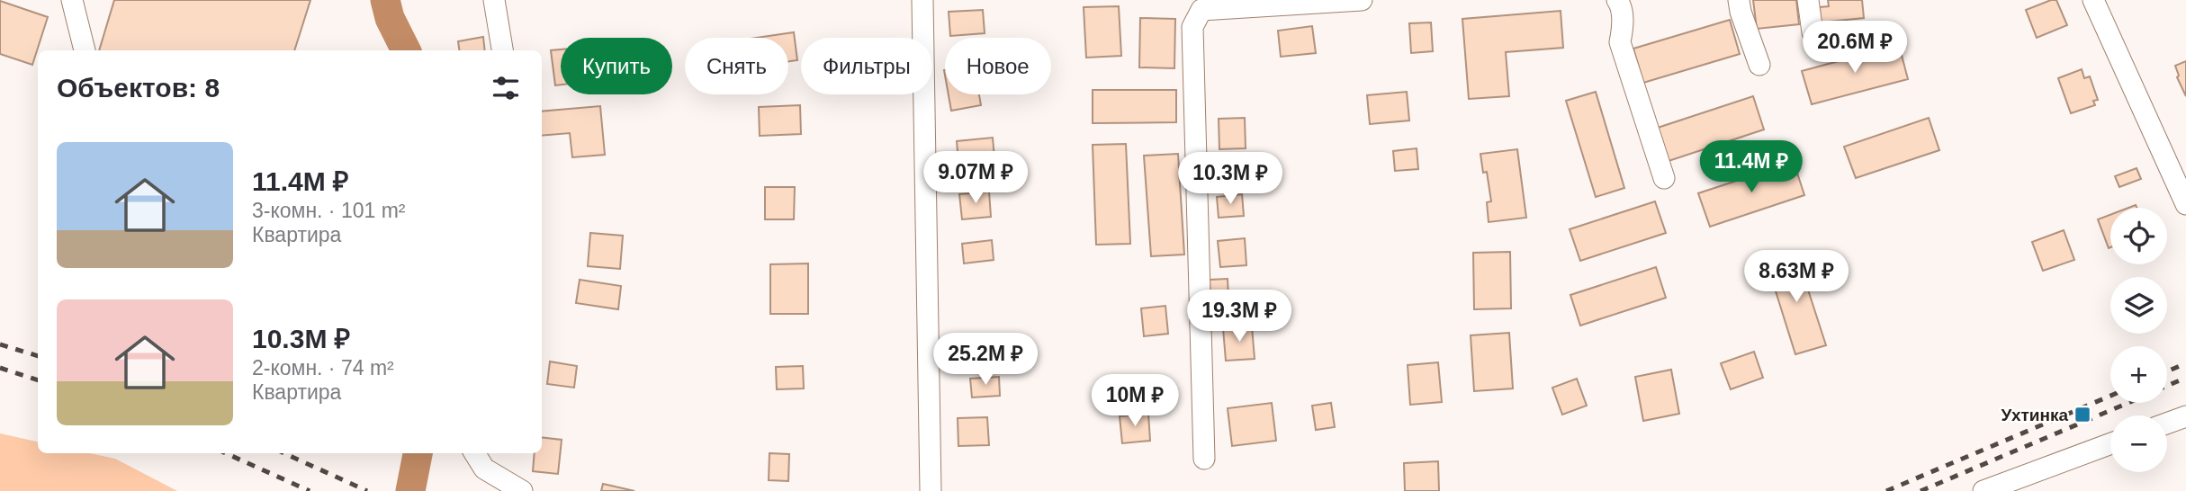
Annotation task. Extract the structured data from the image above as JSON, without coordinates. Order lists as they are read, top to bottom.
{
  "places": {
    "transit": ["Ухтинка"]
  },
  "page": {
    "price": [
      "20.6M ₽",
      "11.4M ₽",
      "9.07M ₽",
      "10.3M ₽",
      "8.63M ₽",
      "19.3M ₽",
      "25.2M ₽",
      "10M ₽"
    ],
    "chip": [
      "Купить",
      "Снять",
      "Фильтры",
      "Новое"
    ],
    "heading": "Объектов: 8",
    "list": [
      {
        "name": "11.4M ₽",
        "note": "3-комн. · 101 m² · Квартира"
      },
      {
        "name": "10.3M ₽",
        "note": "2-комн. · 74 m² · Квартира"
      }
    ],
    "map_buttons": ["+", "−"]
  }
}
